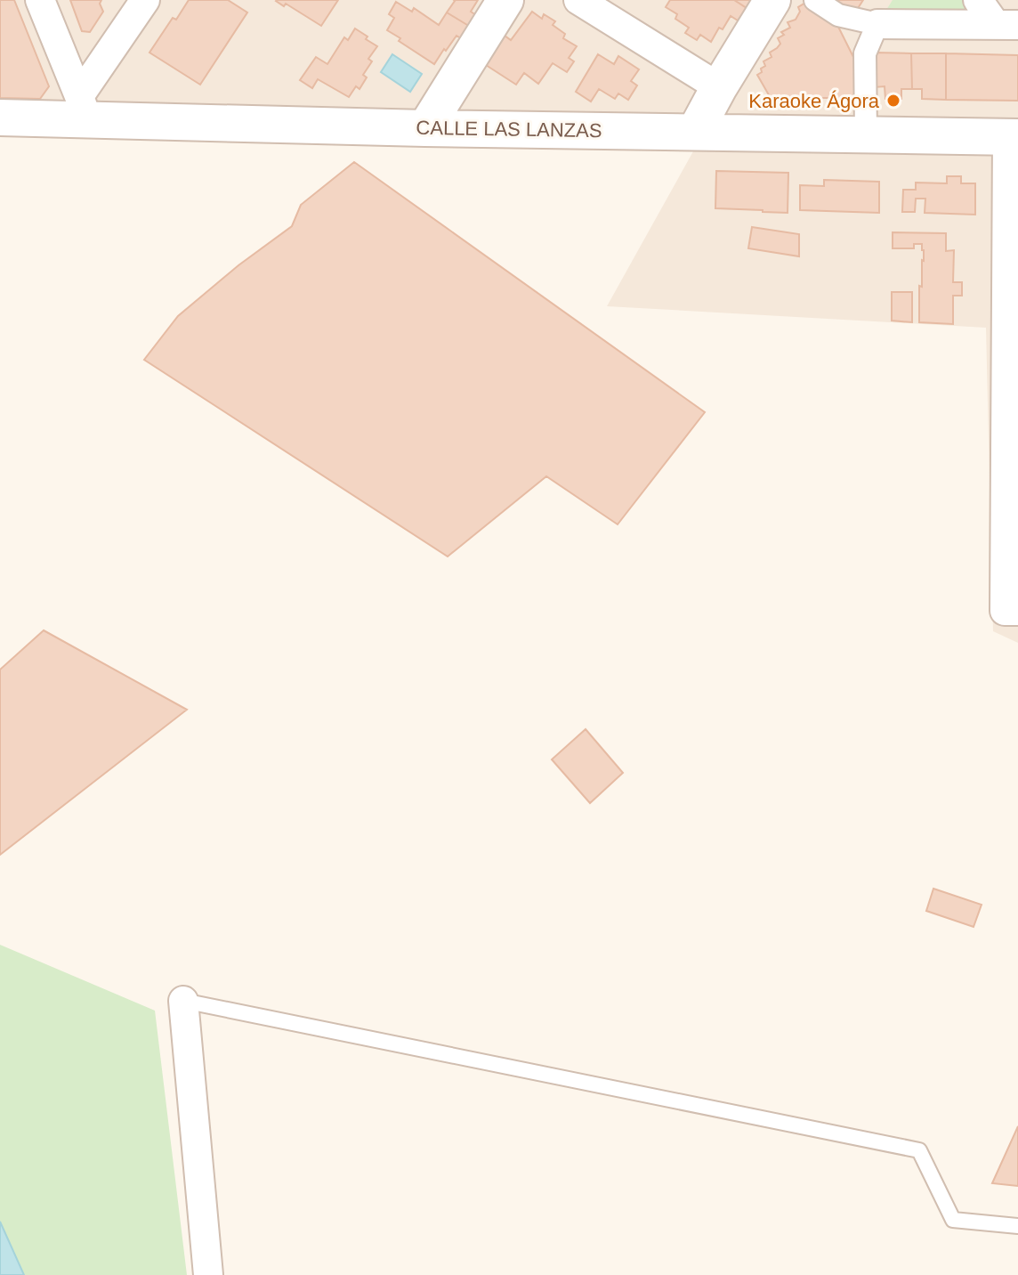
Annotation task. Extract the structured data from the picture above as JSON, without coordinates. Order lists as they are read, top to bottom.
{
  "streets": {
    "street": ["CALLE LAS LANZAS"]
  },
  "places": ["Karaoke Ágora"]
}
